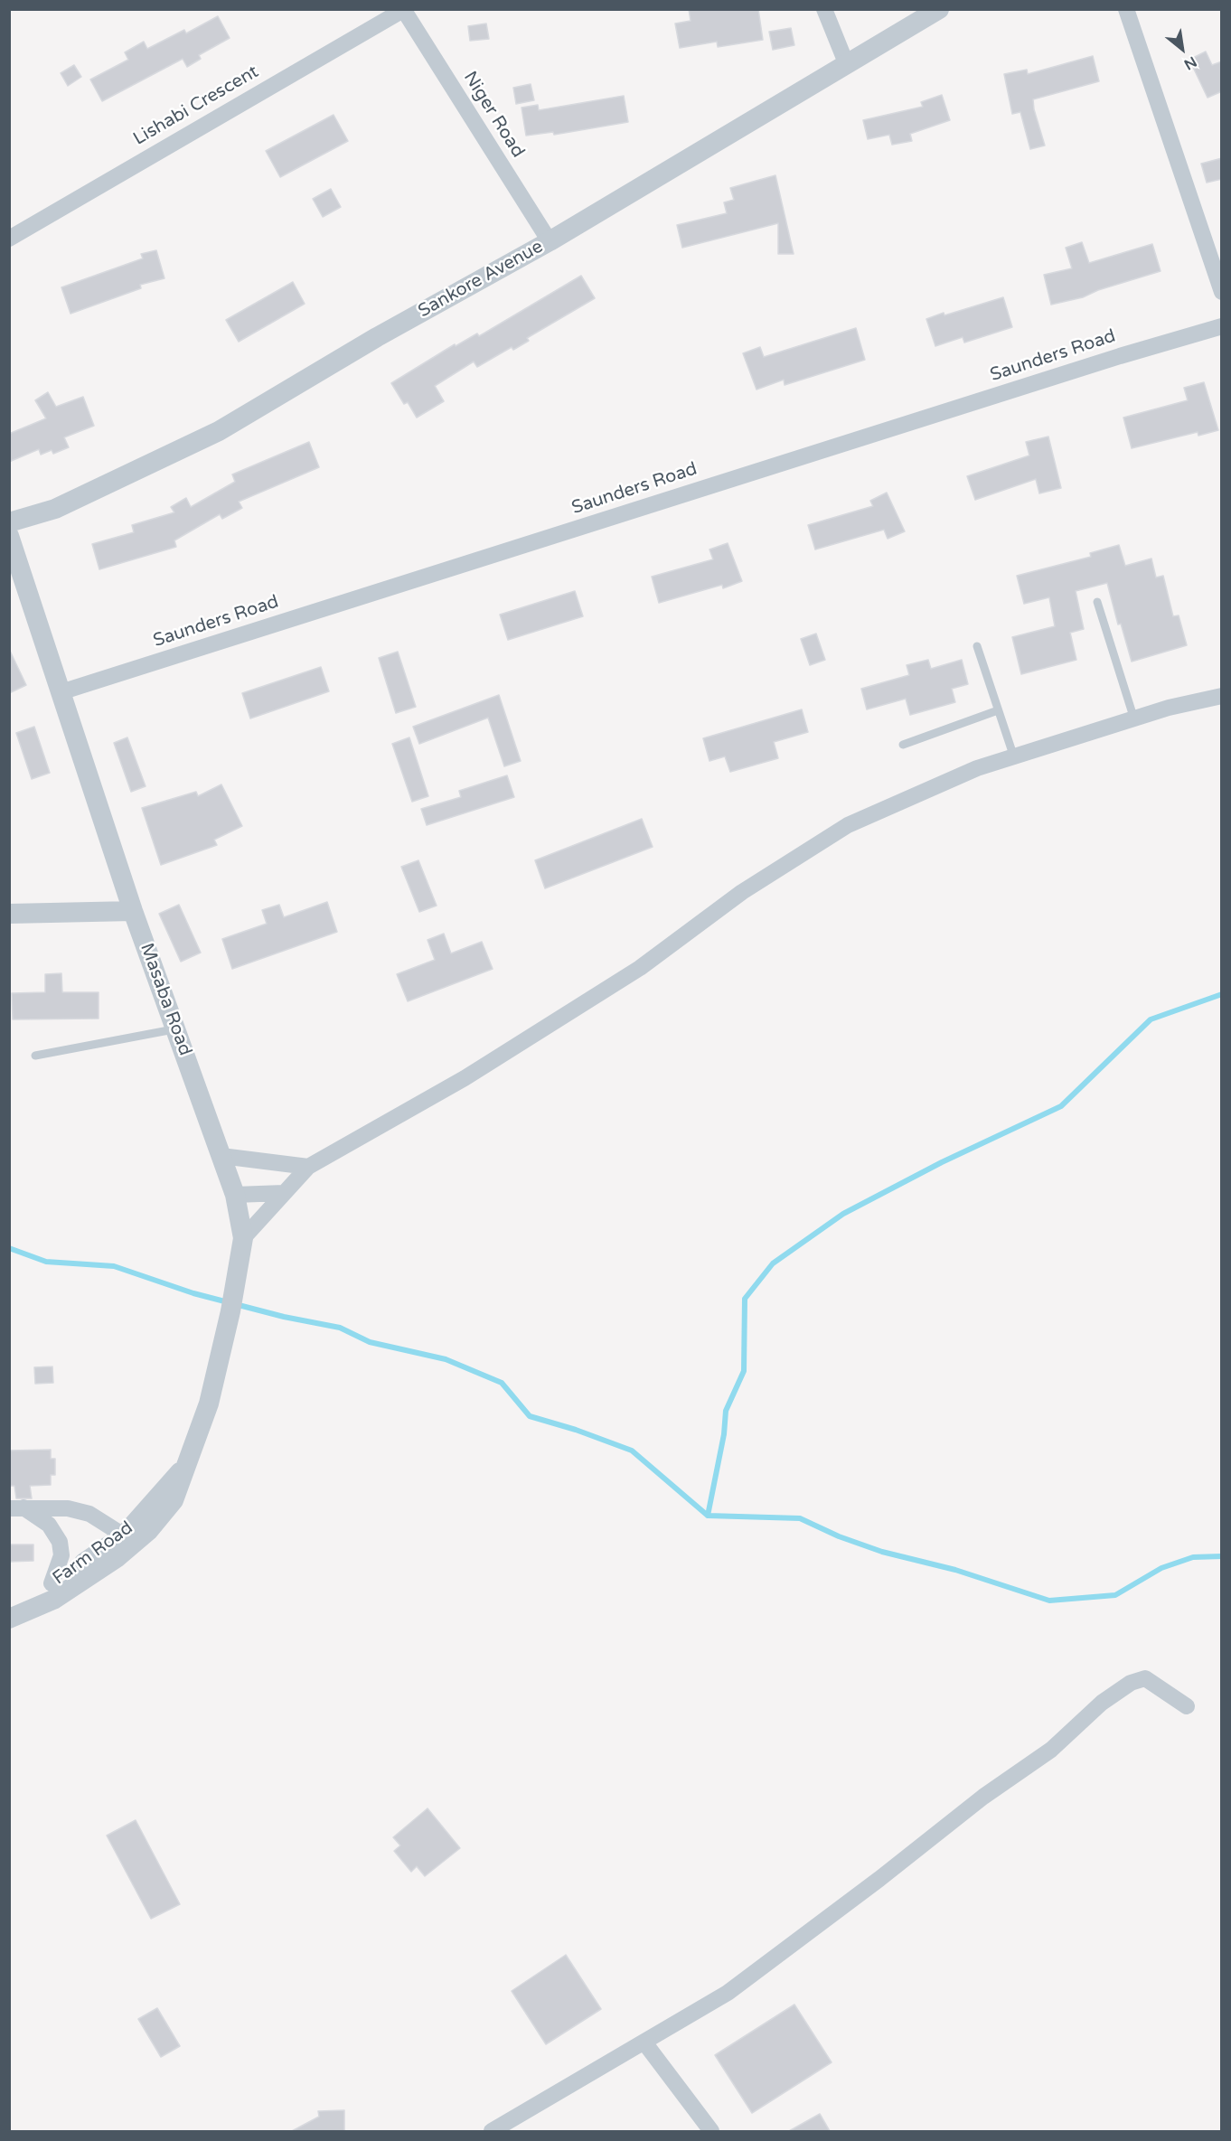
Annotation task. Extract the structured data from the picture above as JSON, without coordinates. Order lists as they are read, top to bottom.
{
  "streets": {
    "street": [
      "Lishabi Crescent",
      "Niger Road",
      "Sankore Avenue",
      "Saunders Road",
      "Masaba Road",
      "Farm Road"
    ]
  },
  "crossings": [
    ["Lishabi Crescent", "Niger Road"],
    ["Niger Road", "Sankore Avenue"],
    ["Saunders Road", "Masaba Road"],
    ["Masaba Road", "Farm Road"]
  ],
  "north": "bottom right"
}
